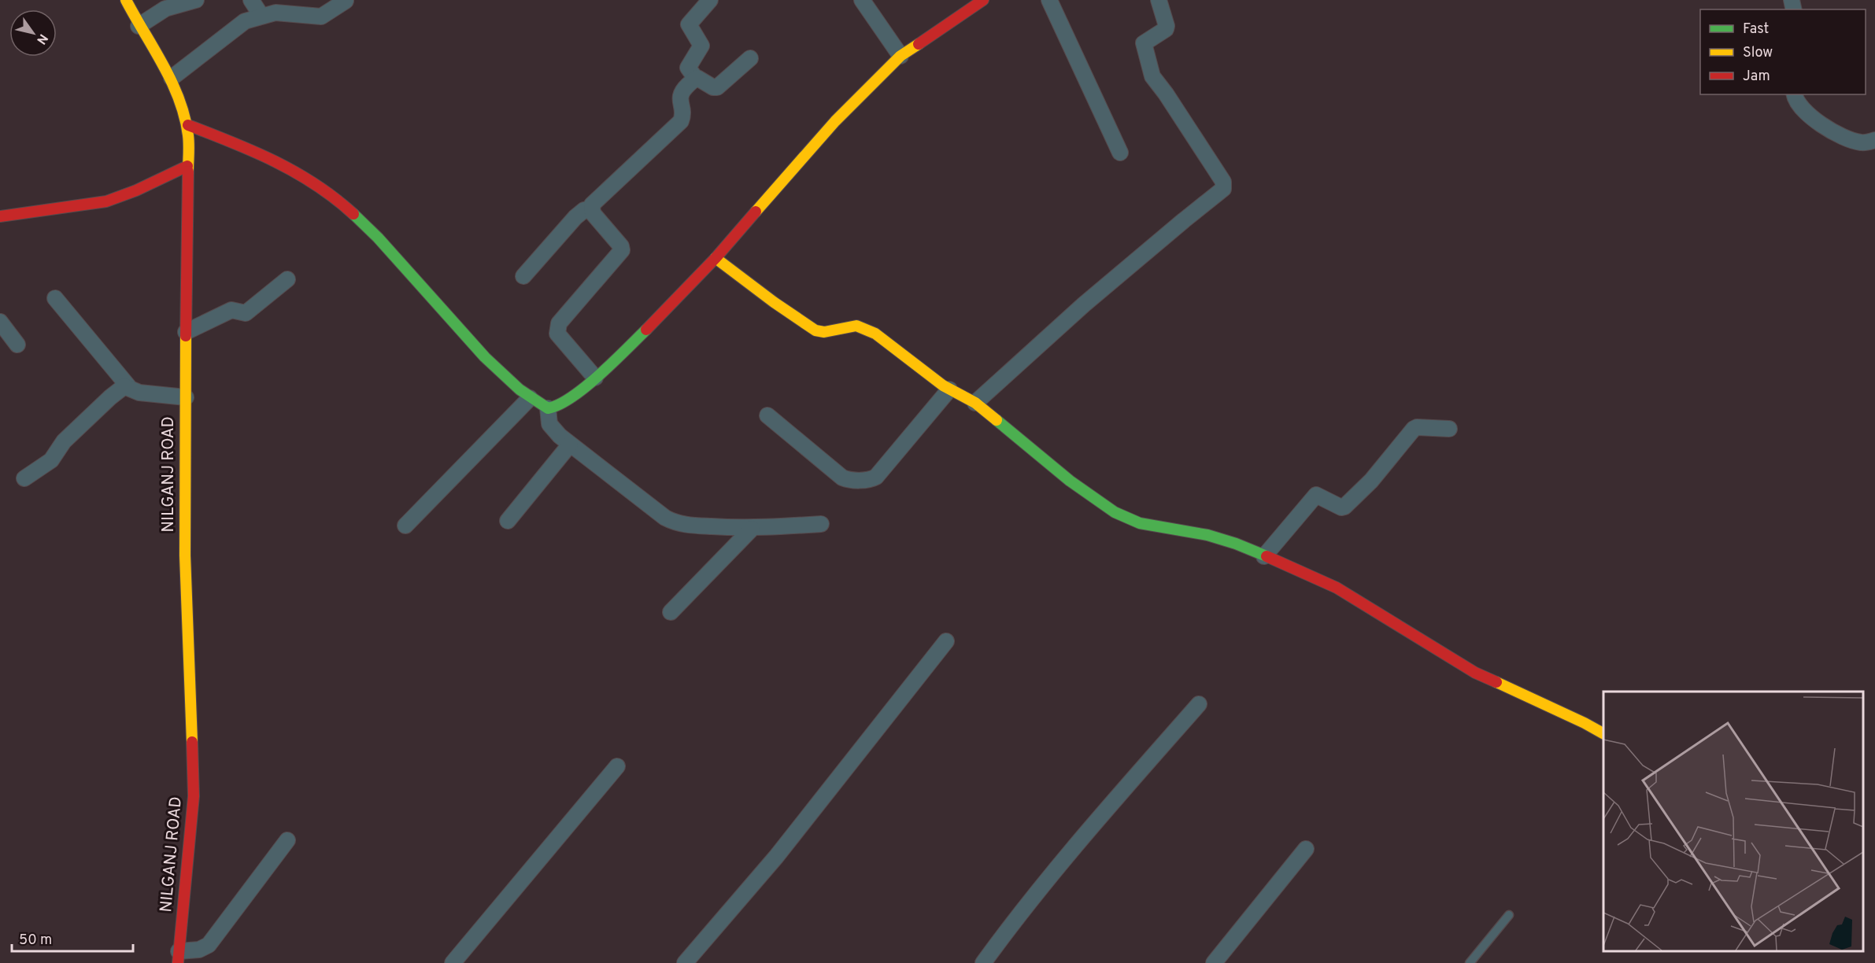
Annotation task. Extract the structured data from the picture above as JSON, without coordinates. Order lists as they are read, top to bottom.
{
  "streets": {
    "street": ["NILGANJ ROAD"]
  },
  "legend": ["Fast", "Slow", "Jam"],
  "scale_bar": "50 m",
  "north": "bottom right"
}
